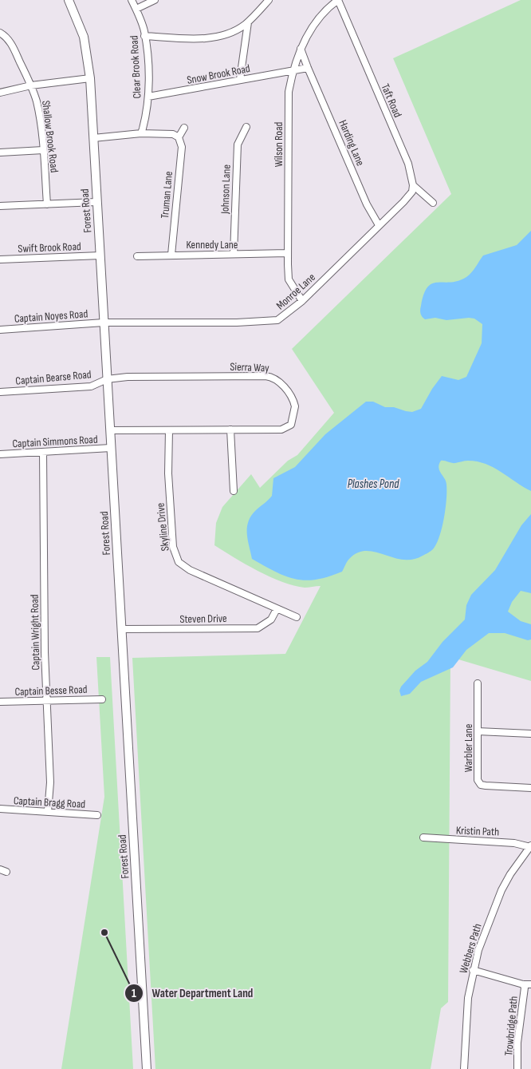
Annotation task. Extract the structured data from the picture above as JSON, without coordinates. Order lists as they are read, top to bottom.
{
  "streets": {
    "main road": ["Forest Road"],
    "street": [
      "Clear Brook Road",
      "Snow Brook Road",
      "Taft Road",
      "Shallow Brook Road",
      "Harding Lane",
      "Wilson Road",
      "Johnson Lane",
      "Truman Lane",
      "Kennedy Lane",
      "Swift Brook Road",
      "Monroe Lane",
      "Captain Noyes Road",
      "Sierra Way",
      "Captain Bearse Road",
      "Captain Simmons Road",
      "Skyline Drive",
      "Steven Drive",
      "Captain Wright Road",
      "Captain Besse Road",
      "Warbler Lane",
      "Captain Bragg Road",
      "Kristin Path",
      "Webbers Path",
      "Trowbridge Path"
    ]
  },
  "crossings": [
    ["Clear Brook Road", "Snow Brook Road"],
    ["Snow Brook Road", "Wilson Road"],
    ["Taft Road", "Wilson Road"],
    ["Taft Road", "Monroe Lane"],
    ["Harding Lane", "Wilson Road"],
    ["Harding Lane", "Monroe Lane"],
    ["Wilson Road", "Kennedy Lane"],
    ["Wilson Road", "Monroe Lane"],
    ["Johnson Lane", "Kennedy Lane"],
    ["Truman Lane", "Kennedy Lane"],
    ["Forest Road", "Swift Brook Road"],
    ["Forest Road", "Monroe Lane"],
    ["Forest Road", "Captain Noyes Road"],
    ["Forest Road", "Sierra Way"],
    ["Forest Road", "Captain Bearse Road"],
    ["Forest Road", "Captain Simmons Road"],
    ["Forest Road", "Steven Drive"],
    ["Monroe Lane", "Captain Noyes Road"],
    ["Sierra Way", "Captain Bearse Road"],
    ["Sierra Way", "Skyline Drive"],
    ["Captain Simmons Road", "Captain Wright Road"],
    ["Skyline Drive", "Steven Drive"],
    ["Captain Wright Road", "Captain Besse Road"],
    ["Captain Wright Road", "Captain Bragg Road"],
    ["Kristin Path", "Webbers Path"]
  ],
  "water": ["Plashes Pond"],
  "places": ["Water Department Land"]
}
